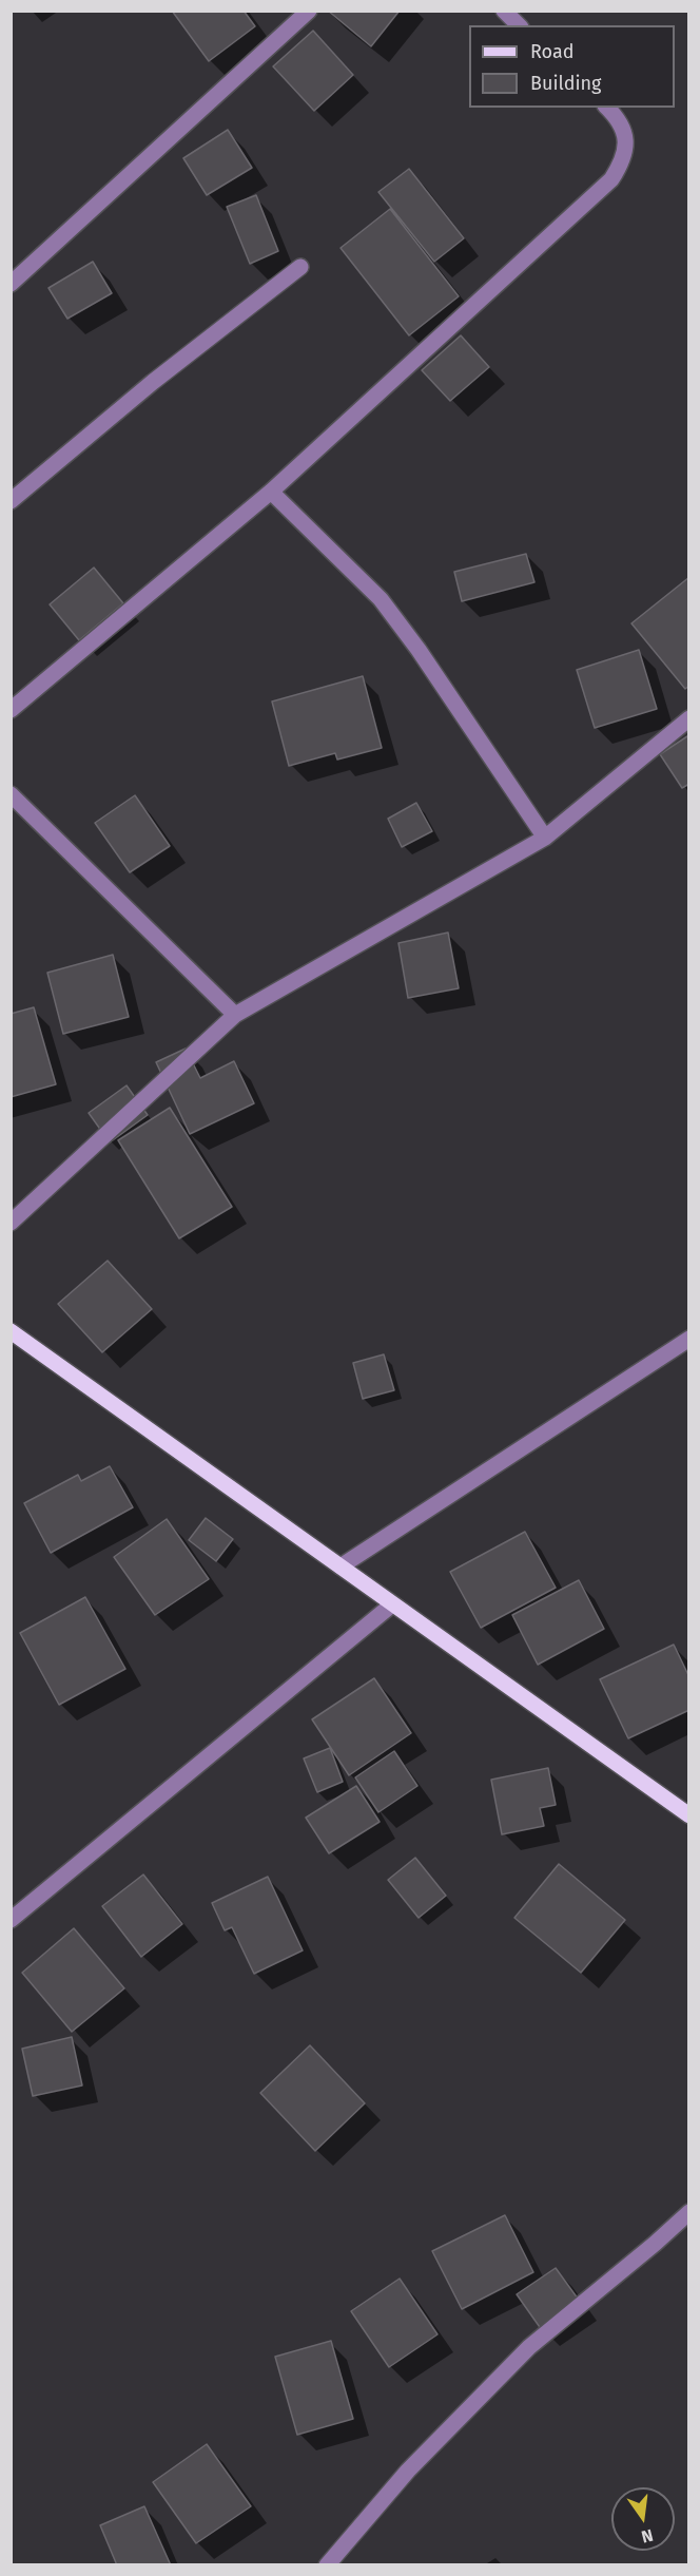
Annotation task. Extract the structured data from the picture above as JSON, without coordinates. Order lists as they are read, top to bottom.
{
  "legend": ["Road", "Building"],
  "north": "bottom"
}
